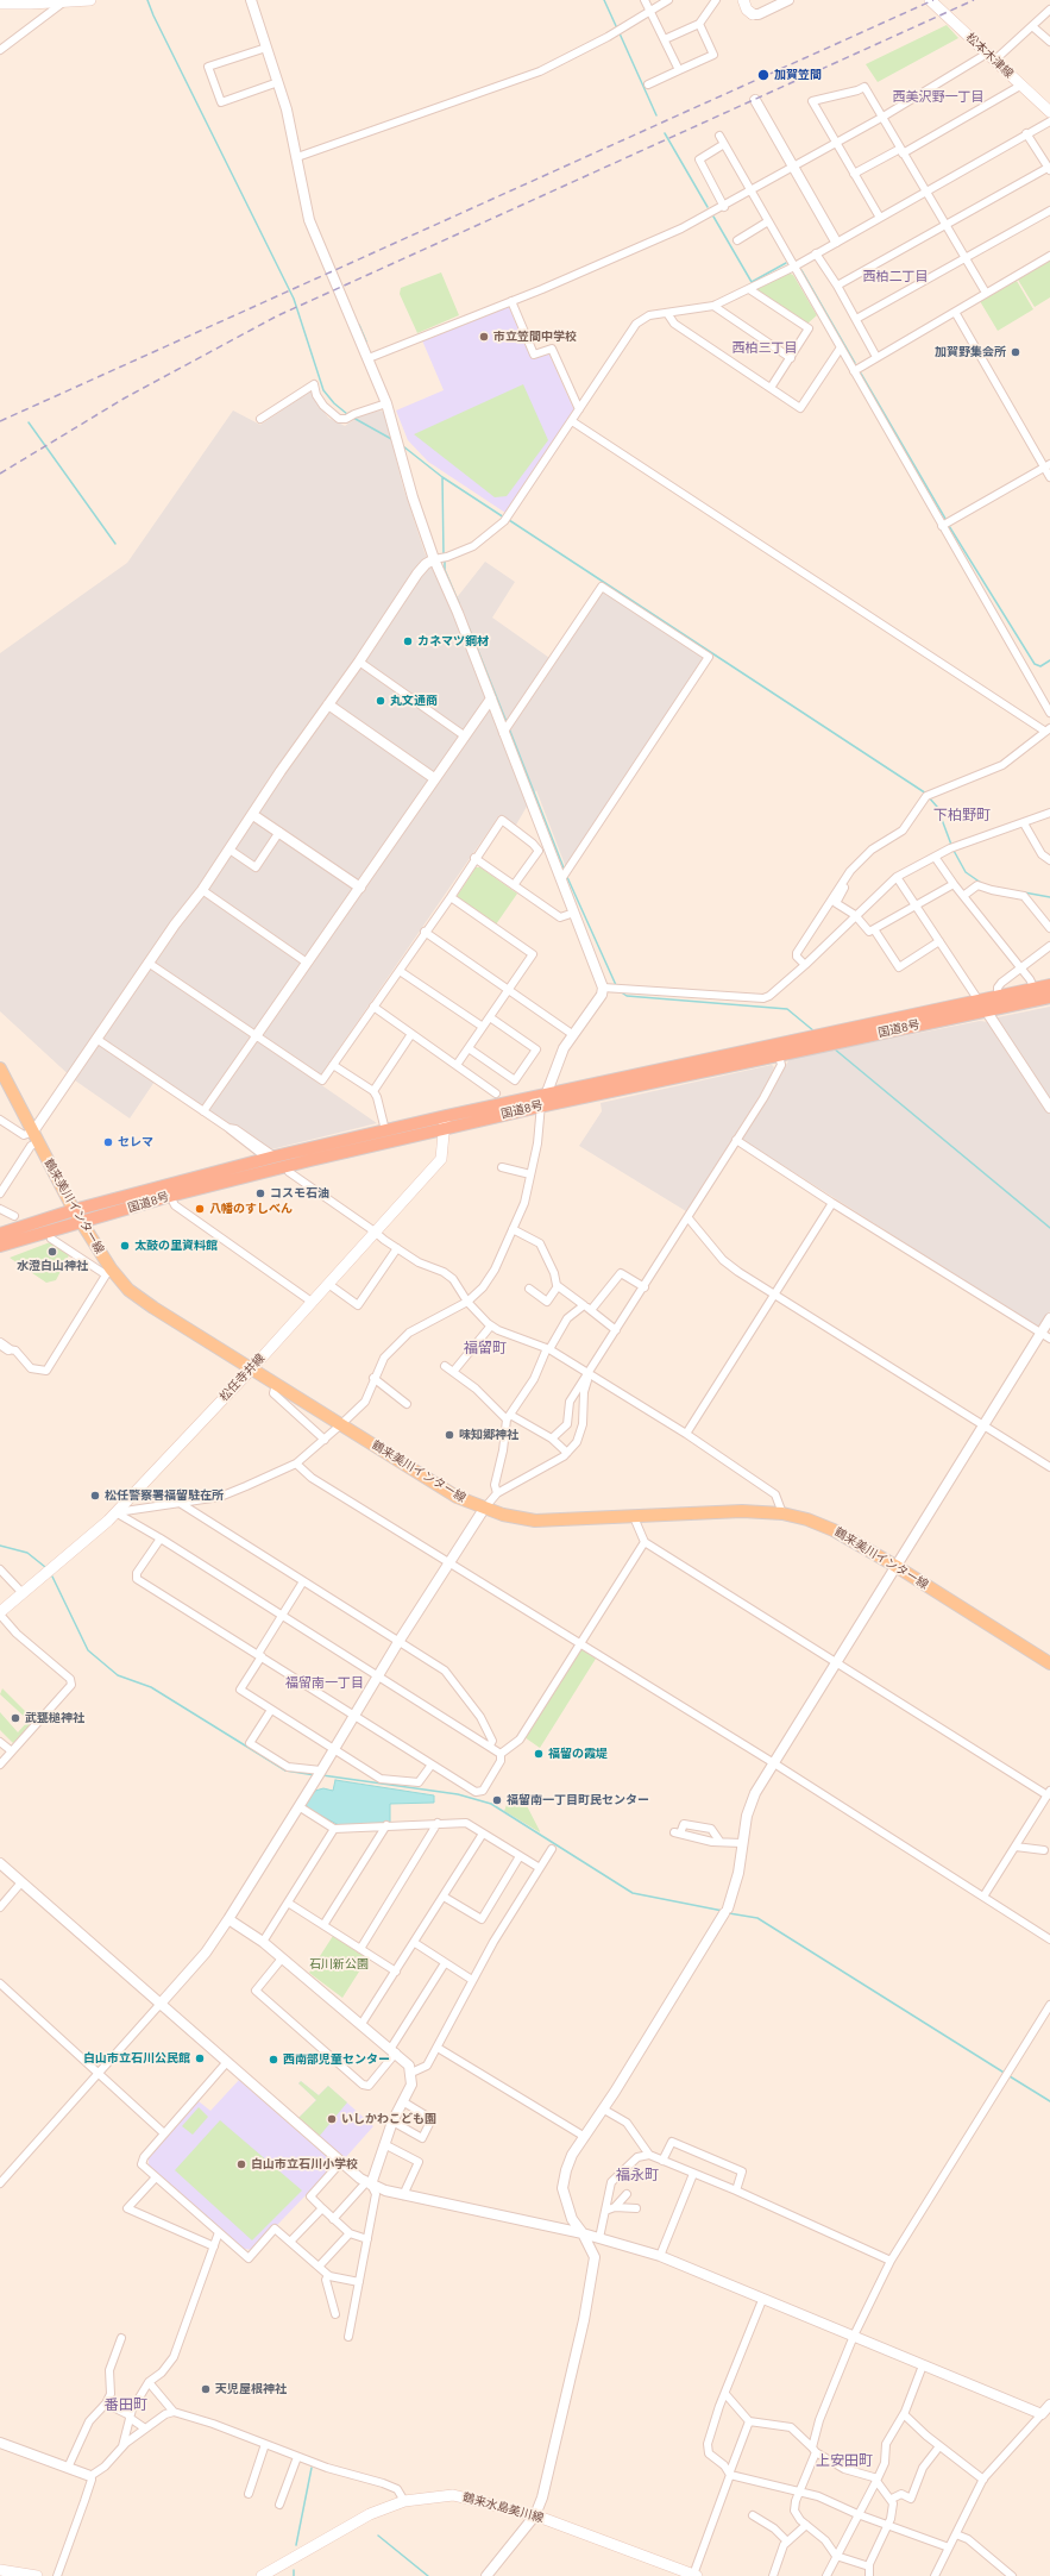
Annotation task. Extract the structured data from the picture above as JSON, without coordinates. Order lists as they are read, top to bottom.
{
  "streets": {
    "highway": ["国道8号"],
    "main road": [
      "松本木津線",
      "鶴来美川インター線",
      "松任寺井線",
      "鶴来水島美川線"
    ]
  },
  "crossings": [
    ["国道8号", "鶴来美川インター線"],
    ["国道8号", "松任寺井線"],
    ["鶴来美川インター線", "松任寺井線"]
  ],
  "districts": [
    "西美沢野一丁目",
    "西柏二丁目",
    "西柏三丁目",
    "下柏野町",
    "福留町",
    "福留南一丁目",
    "福永町",
    "番田町",
    "上安田町"
  ],
  "parks": ["石川新公園"],
  "places": [
    "加賀笠間",
    "市立笠間中学校",
    "加賀野集会所",
    "カネマツ鋼材",
    "丸文通商",
    "セレマ",
    "コスモ石油",
    "八幡のすしべん",
    "太鼓の里資料館",
    "水澄白山神社",
    "味知郷神社",
    "松任警察署福留駐在所",
    "武甕槌神社",
    "福留の霞堤",
    "福留南一丁目町民センター",
    "白山市立石川公民館",
    "西南部児童センター",
    "いしかわこども園",
    "白山市立石川小学校",
    "天児屋根神社"
  ]
}
